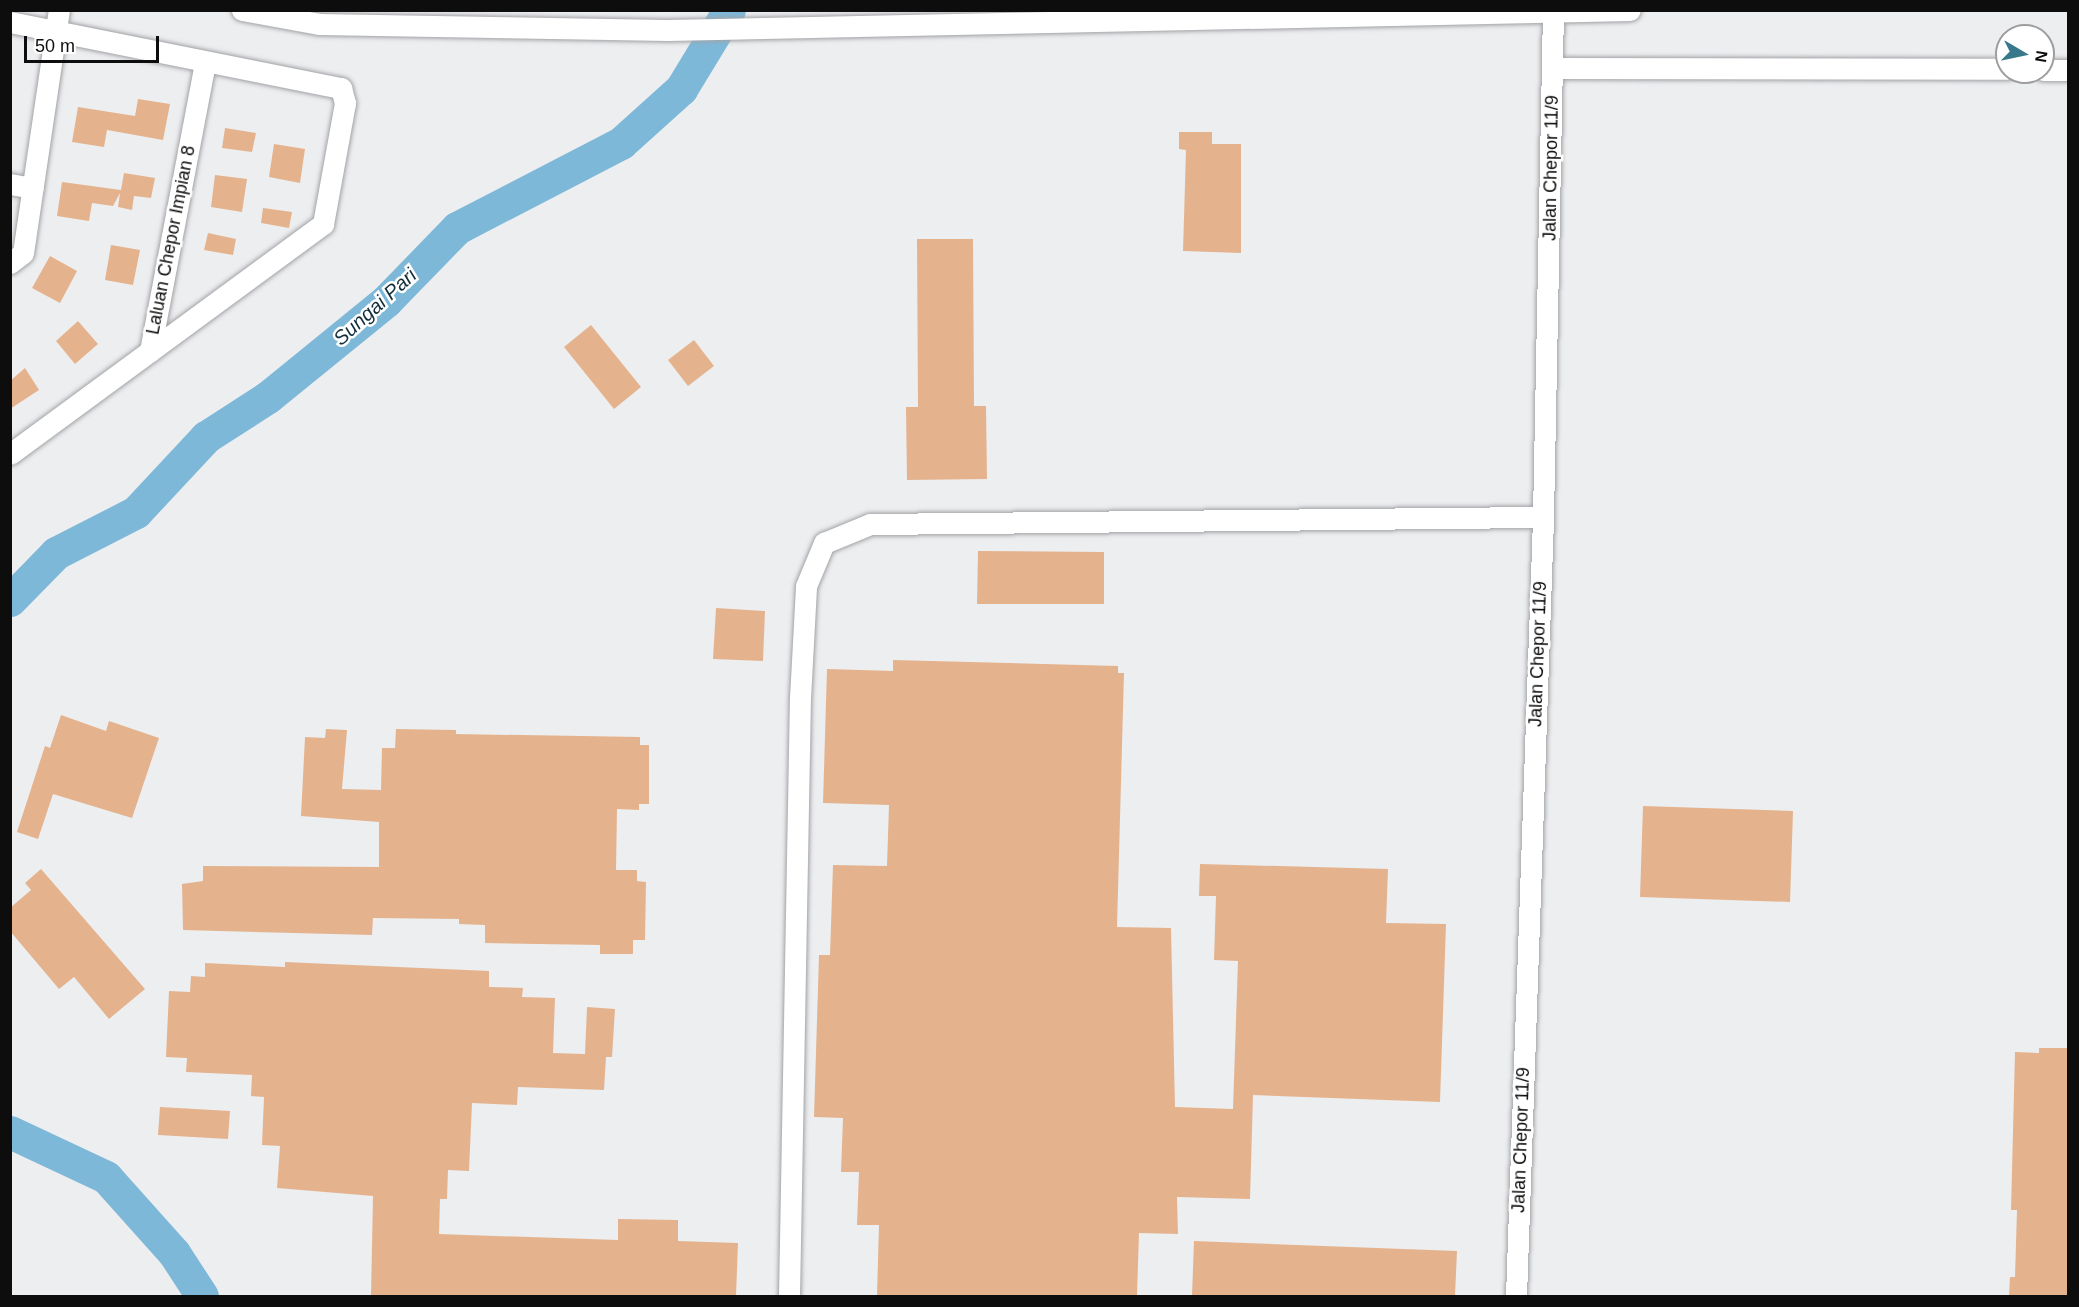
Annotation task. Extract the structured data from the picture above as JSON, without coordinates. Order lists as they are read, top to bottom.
{
  "streets": {
    "street": ["Jalan Chepor 11/9", "Laluan Chepor Impian 8"]
  },
  "water": ["Sungai Pari"],
  "scale_bar": "50 m",
  "north": "right"
}
